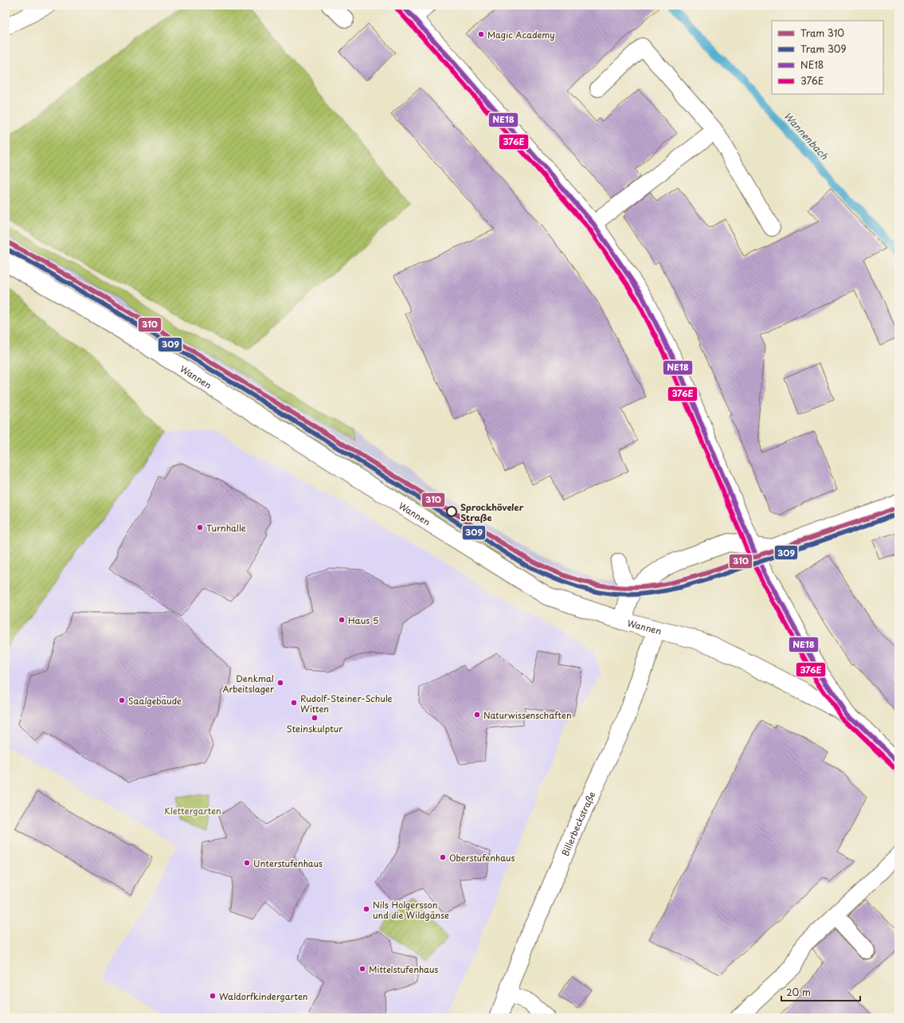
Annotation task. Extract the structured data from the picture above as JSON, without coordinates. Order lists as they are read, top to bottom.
{
  "streets": {
    "street": ["Wannen", "Billerbeckstraße"]
  },
  "crossings": [
    ["Wannen", "Billerbeckstraße"]
  ],
  "water": ["Wannenbach"],
  "parks": ["Klettergarten"],
  "places": [
    "Magic Academy",
    "Sprockhöveler Straße",
    "Turnhalle",
    "Haus 5",
    "Denkmal Arbeitslager",
    "Saalgebäude",
    "Rudolf-Steiner-Schule Witten",
    "Naturwissenschaften",
    "Steinskulptur",
    "Oberstufenhaus",
    "Unterstufenhaus",
    "Nils Holgersson und die Wildgänse",
    "Mittelstufenhaus",
    "Waldorfkindergarten"
  ],
  "lines": [
    "transit line NE18",
    "transit line 376E",
    "tram line 310",
    "tram line 309"
  ],
  "legend": [
    "Tram 310",
    "Tram 309",
    "NE18",
    "376E"
  ],
  "scale_bar": "20 m"
}
